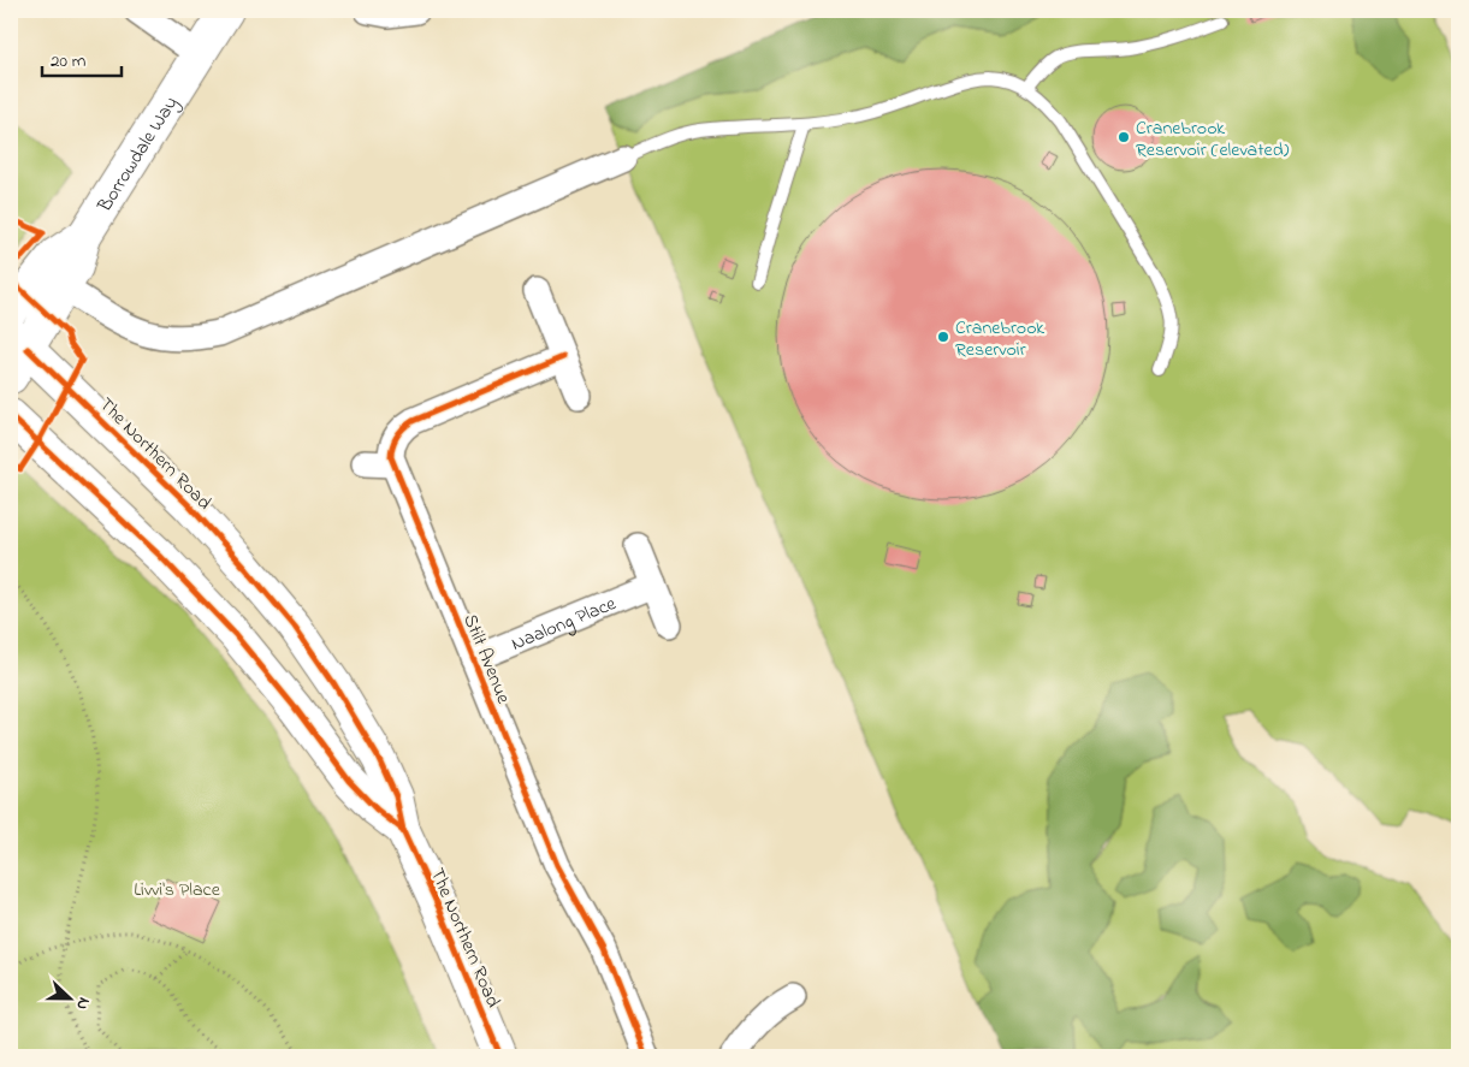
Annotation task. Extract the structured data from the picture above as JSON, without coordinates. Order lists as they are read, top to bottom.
{
  "streets": {
    "main road": ["Borrowdale Way", "The Northern Road"],
    "street": ["Naalong Place", "Stilt Avenue"]
  },
  "crossings": [
    ["Borrowdale Way", "The Northern Road"],
    ["Naalong Place", "Stilt Avenue"]
  ],
  "parks": ["Livvi's Place"],
  "places": ["Cranebrook Reservoir (elevated)", "Cranebrook Reservoir"],
  "scale_bar": "20 m",
  "north": "right"
}
